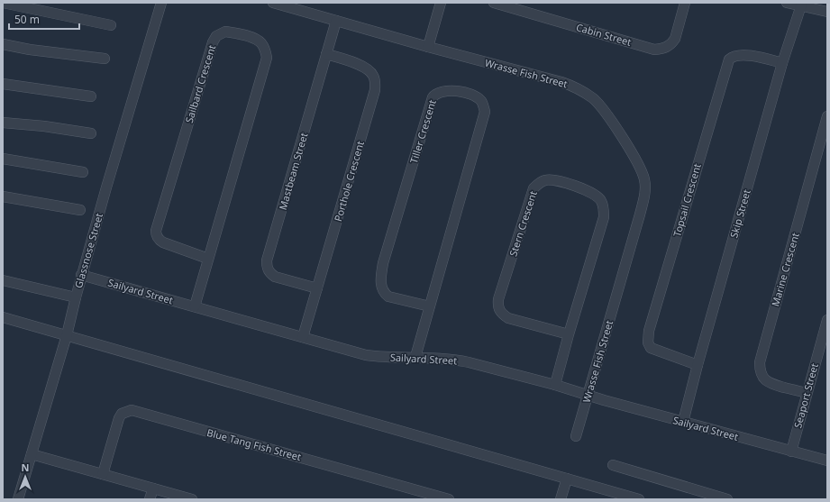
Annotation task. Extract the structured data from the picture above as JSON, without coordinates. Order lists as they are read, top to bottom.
{
  "streets": {
    "street": [
      "Cabin Street",
      "Wrasse Fish Street",
      "Sailbard Crescent",
      "Tiller Crescent",
      "Mastbeam Street",
      "Porthole Crescent",
      "Topsail Crescent",
      "Skip Street",
      "Stern Crescent",
      "Glassnose Street",
      "Marine Crescent",
      "Sailyard Street",
      "Seaport Street",
      "Blue Tang Fish Street"
    ]
  },
  "crossings": [
    ["Wrasse Fish Street", "Mastbeam Street"],
    ["Wrasse Fish Street", "Sailyard Street"],
    ["Sailbard Crescent", "Sailyard Street"],
    ["Tiller Crescent", "Sailyard Street"],
    ["Mastbeam Street", "Porthole Crescent"],
    ["Porthole Crescent", "Sailyard Street"],
    ["Topsail Crescent", "Skip Street"],
    ["Skip Street", "Sailyard Street"],
    ["Stern Crescent", "Sailyard Street"],
    ["Glassnose Street", "Sailyard Street"],
    ["Marine Crescent", "Seaport Street"],
    ["Sailyard Street", "Seaport Street"]
  ],
  "scale_bar": "50 m",
  "north": "top"
}
